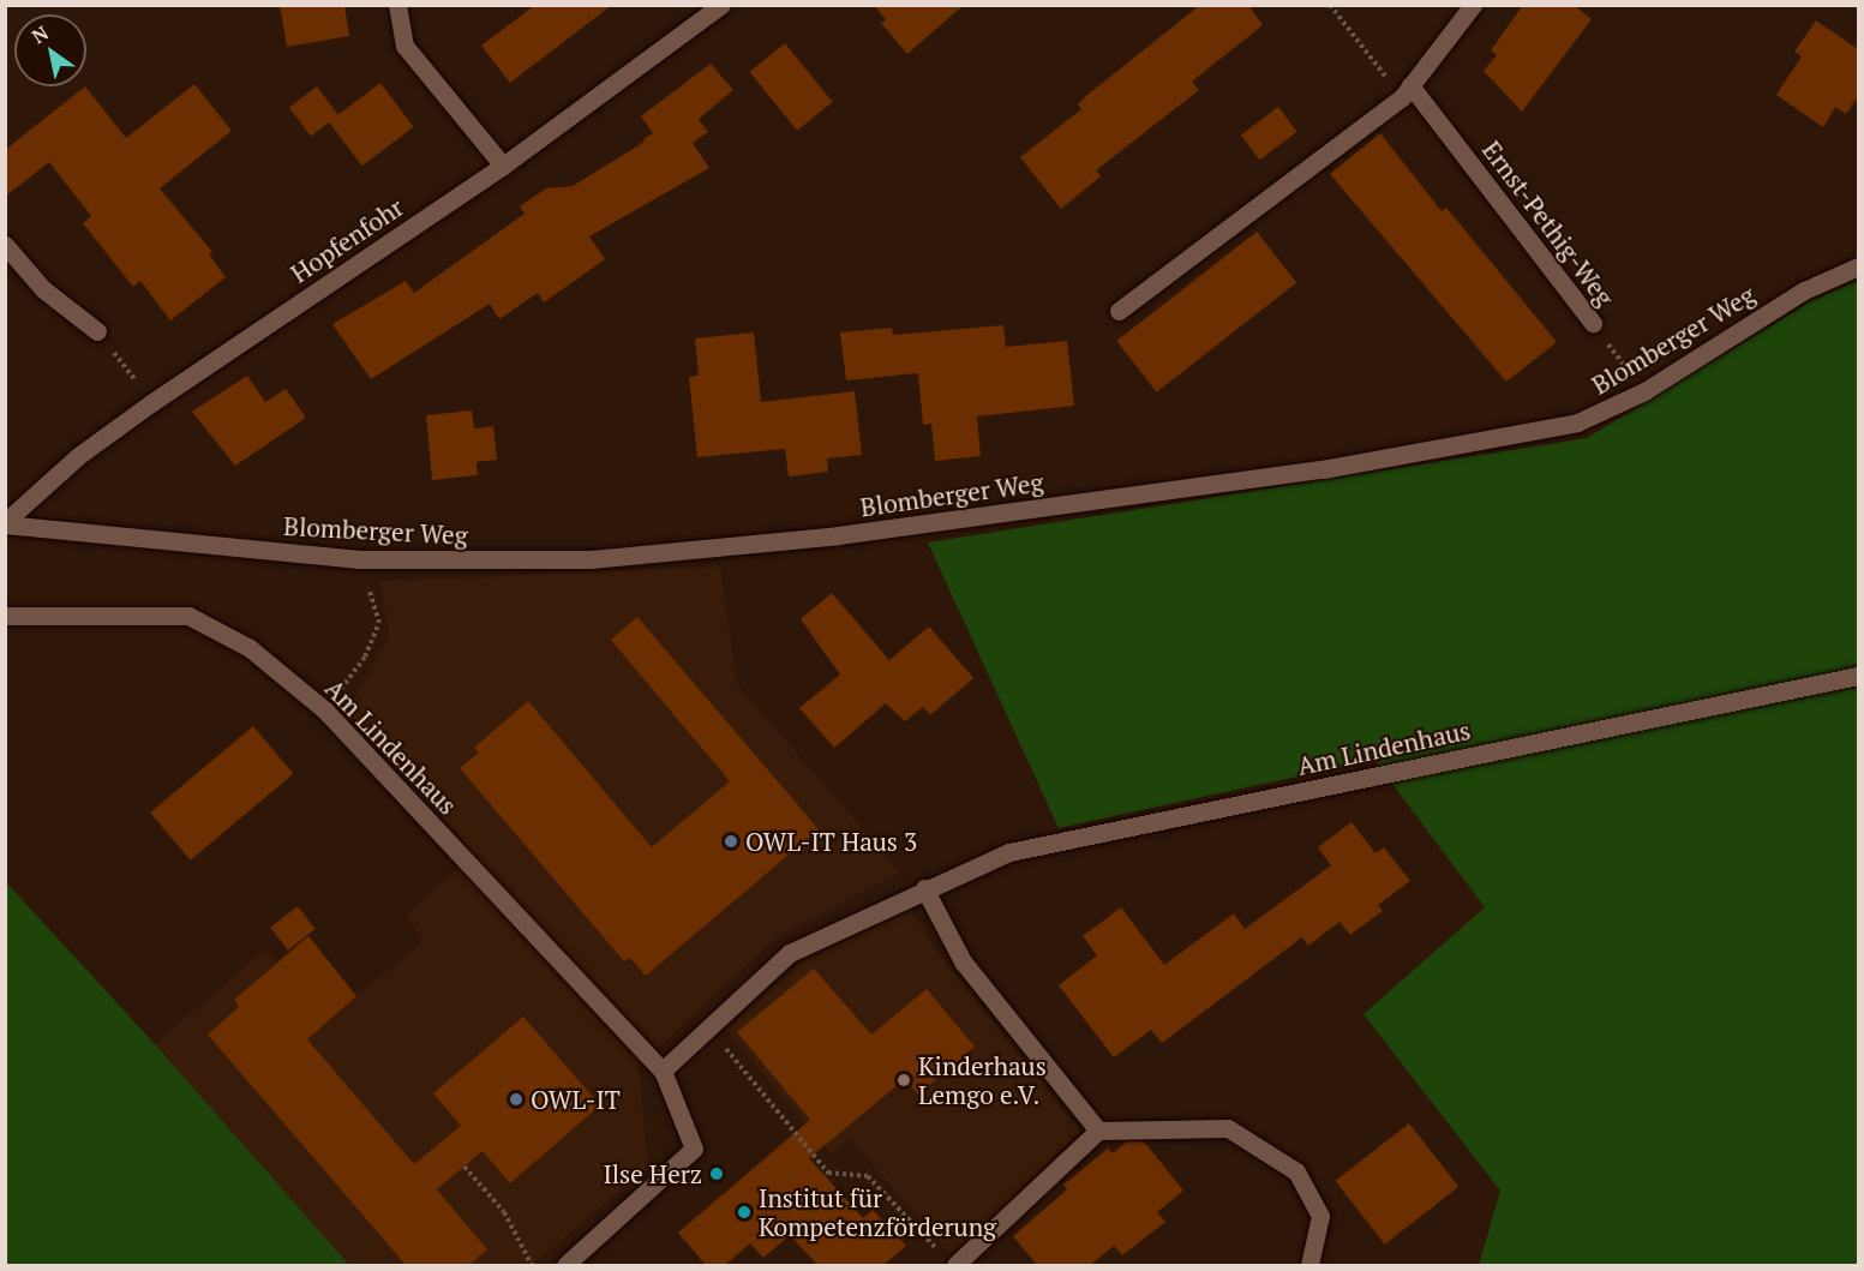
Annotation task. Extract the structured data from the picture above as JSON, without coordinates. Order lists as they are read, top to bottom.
{
  "streets": {
    "street": [
      "Ernst-Pethig-Weg",
      "Hopfenfohr",
      "Blomberger Weg",
      "Am Lindenhaus"
    ]
  },
  "crossings": [
    ["Ernst-Pethig-Weg", "Blomberger Weg"],
    ["Hopfenfohr", "Blomberger Weg"]
  ],
  "places": [
    "OWL-IT Haus 3",
    "Kinderhaus Lemgo e.V.",
    "OWL-IT",
    "Ilse Herz",
    "Institut für Kompetenzförderung"
  ],
  "north": "top left"
}
